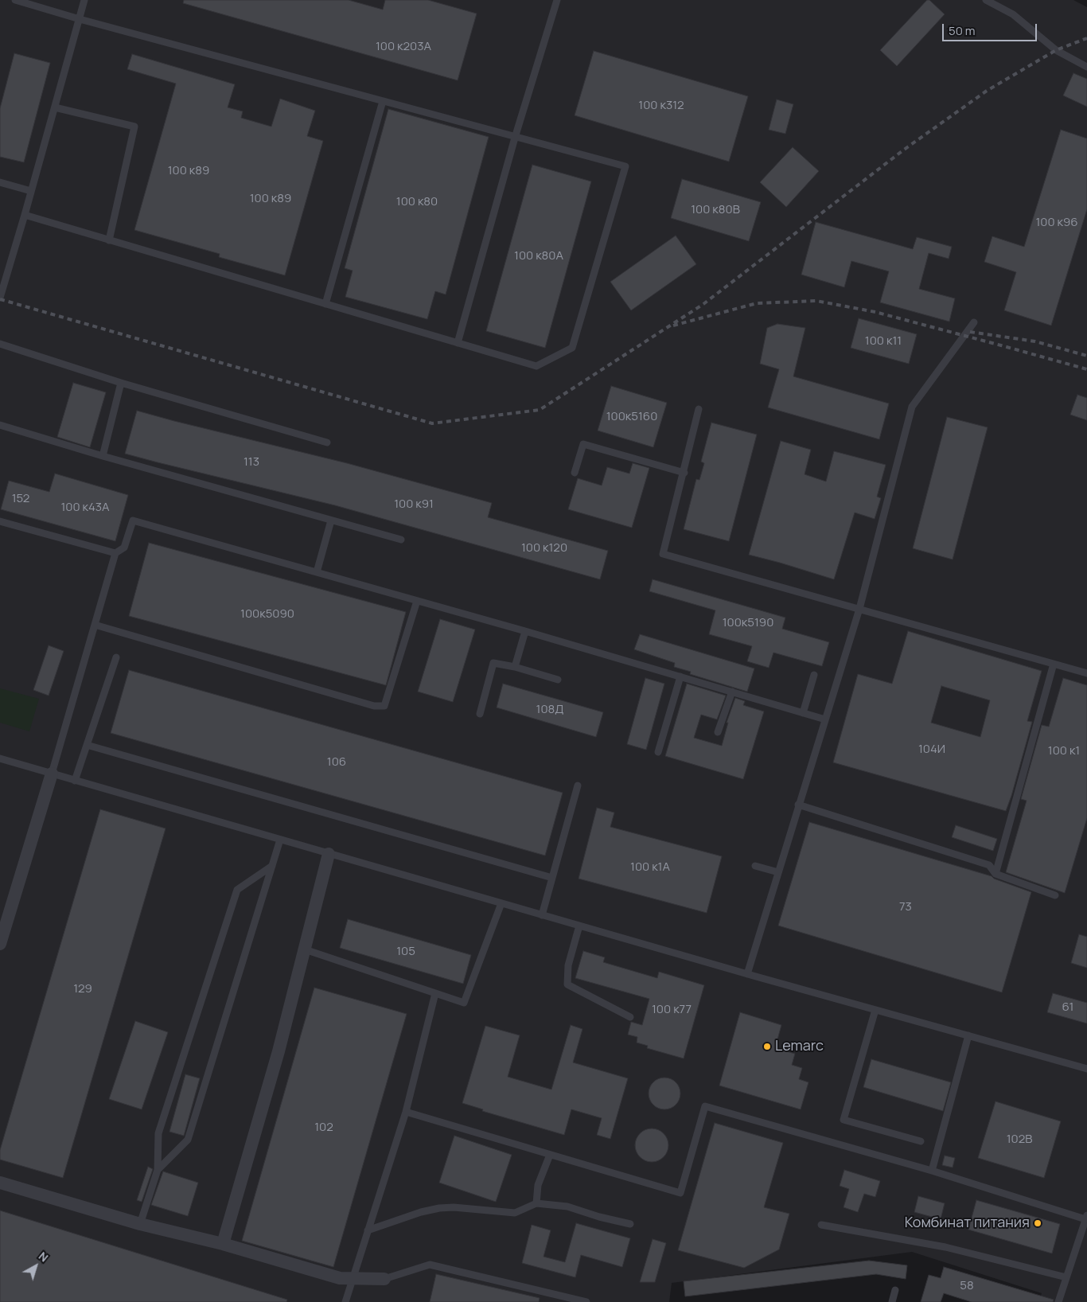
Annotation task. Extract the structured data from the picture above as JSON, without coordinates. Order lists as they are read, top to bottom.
{
  "places": ["Lemarc", "Комбинат питания"],
  "house_numbers": [
    "100 к203А",
    "100 к312",
    "100 к89",
    "100 к89",
    "100 к80",
    "100 к80В",
    "100 к96",
    "100 к80А",
    "100 к11",
    "100к5160",
    "113",
    "152",
    "100 к91",
    "100 к43А",
    "100 к120",
    "100к5090",
    "100к5190",
    "108Д",
    "104И",
    "100 к1",
    "106",
    "100 к1А",
    "73",
    "105",
    "129",
    "61",
    "100 к77",
    "102",
    "102В",
    "58"
  ],
  "scale_bar": "50 m",
  "north": "top right"
}
